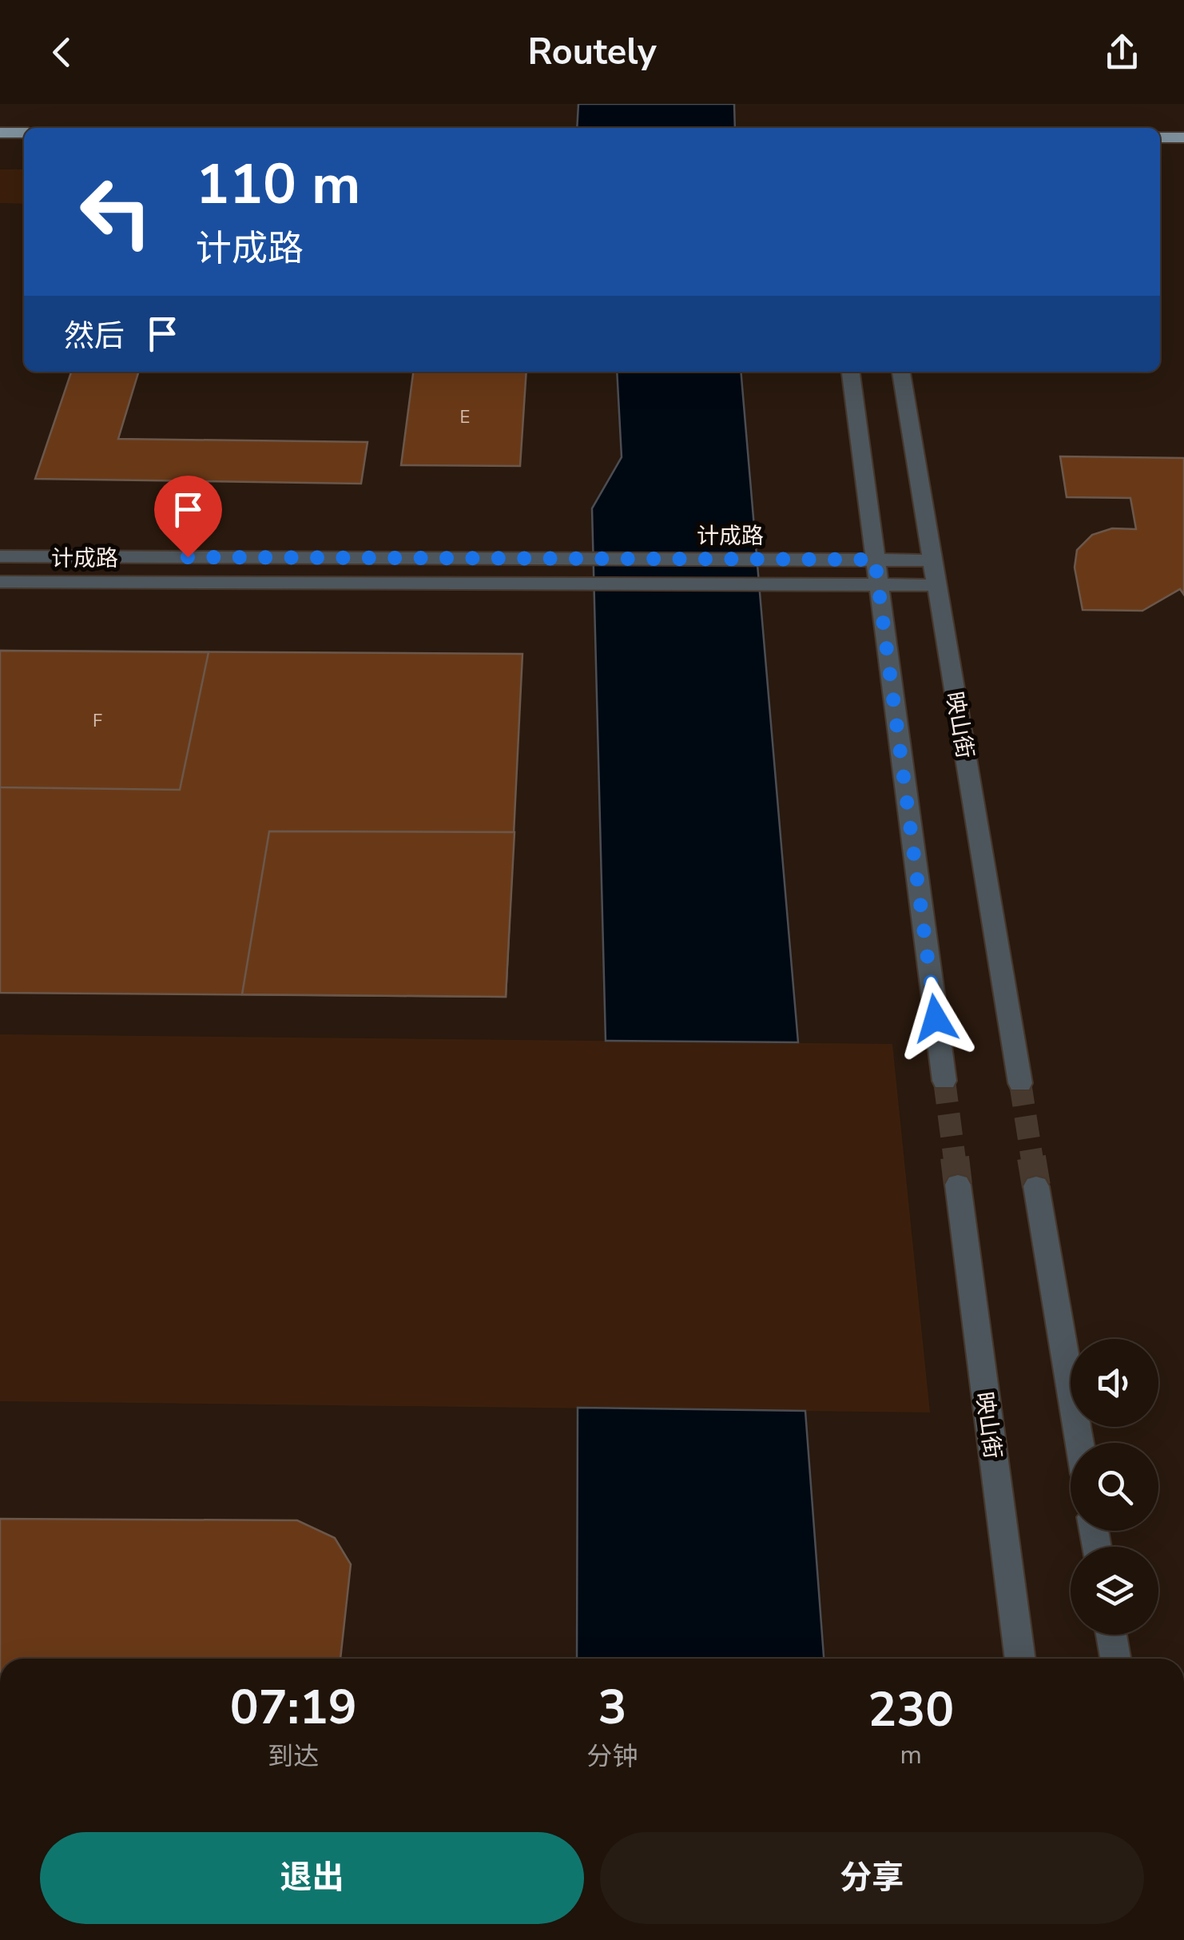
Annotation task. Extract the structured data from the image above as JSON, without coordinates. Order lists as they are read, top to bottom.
{
  "streets": {
    "street": ["计成路", "映山街"]
  },
  "crossings": [
    ["计成路", "映山街"]
  ],
  "house_numbers": ["E", "F"],
  "page": {
    "header": "Routely",
    "turn": ["110 m", "计成路"],
    "then": "然后",
    "eta": [
      "07:19",
      "到达",
      "3",
      "分钟",
      "230",
      "m"
    ],
    "buttons": ["退出", "分享"]
  }
}
